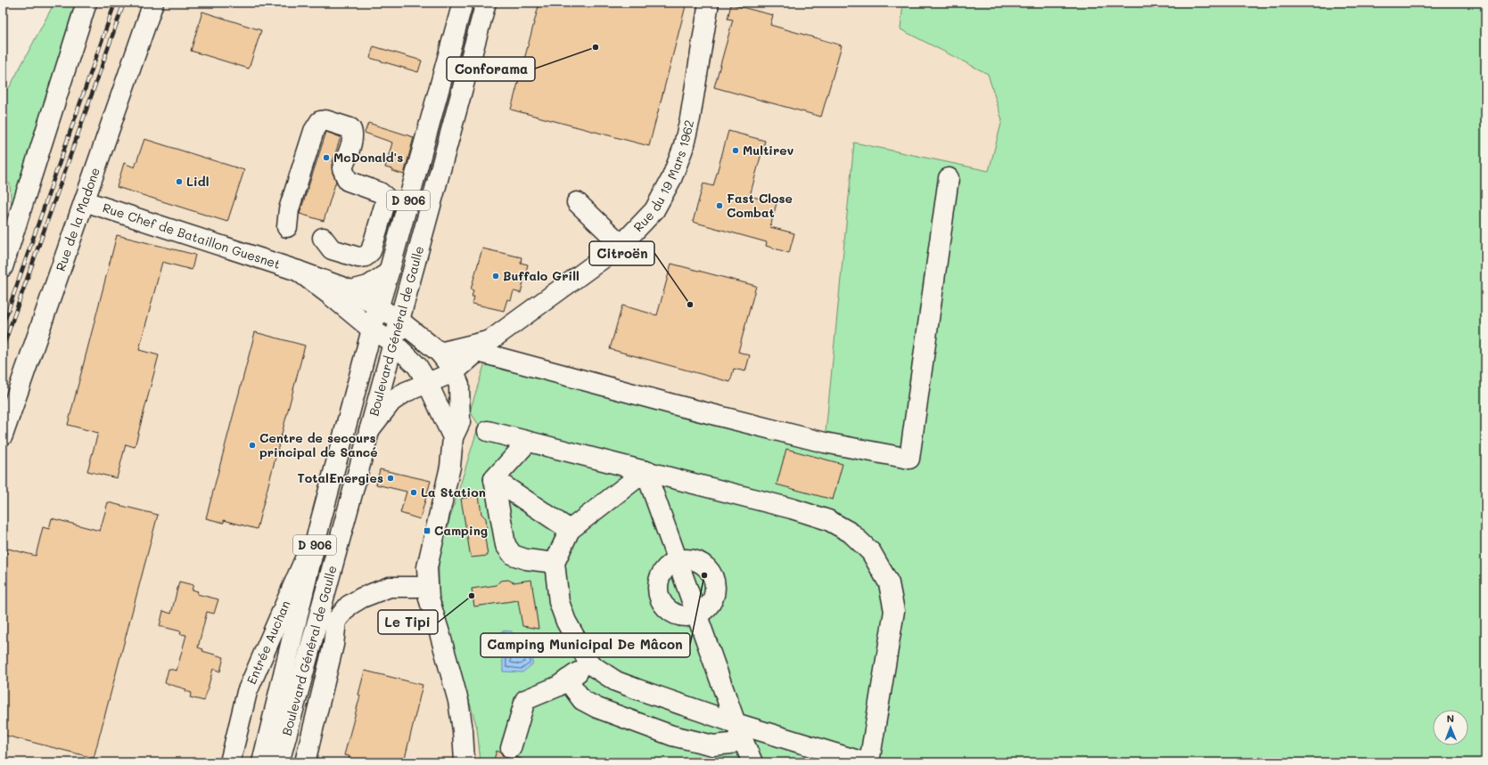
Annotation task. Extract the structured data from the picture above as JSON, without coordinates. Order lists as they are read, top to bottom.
{
  "streets": {
    "street": [
      "Rue du 19 Mars 1962",
      "D 906",
      "Rue de la Madone",
      "Rue Chef de Bataillon Guesnet",
      "Boulevard Général de Gaulle",
      "Entrée Auchan"
    ]
  },
  "crossings": [
    ["Rue du 19 Mars 1962", "Rue Chef de Bataillon Guesnet"],
    ["Rue du 19 Mars 1962", "Boulevard Général de Gaulle"],
    ["Rue de la Madone", "Rue Chef de Bataillon Guesnet"],
    ["Rue Chef de Bataillon Guesnet", "Boulevard Général de Gaulle"],
    ["Boulevard Général de Gaulle", "Entrée Auchan"]
  ],
  "places": {
    "other": [
      "Conforama",
      "Multirev",
      "McDonald's",
      "Lidl",
      "Fast Close Combat",
      "Buffalo Grill",
      "Citroën",
      "Centre de secours principal de Sancé",
      "TotalEnergies",
      "La Station",
      "Camping Municipal De Mâcon",
      "Le Tipi"
    ],
    "transit": ["Camping"]
  },
  "north": "top"
}
